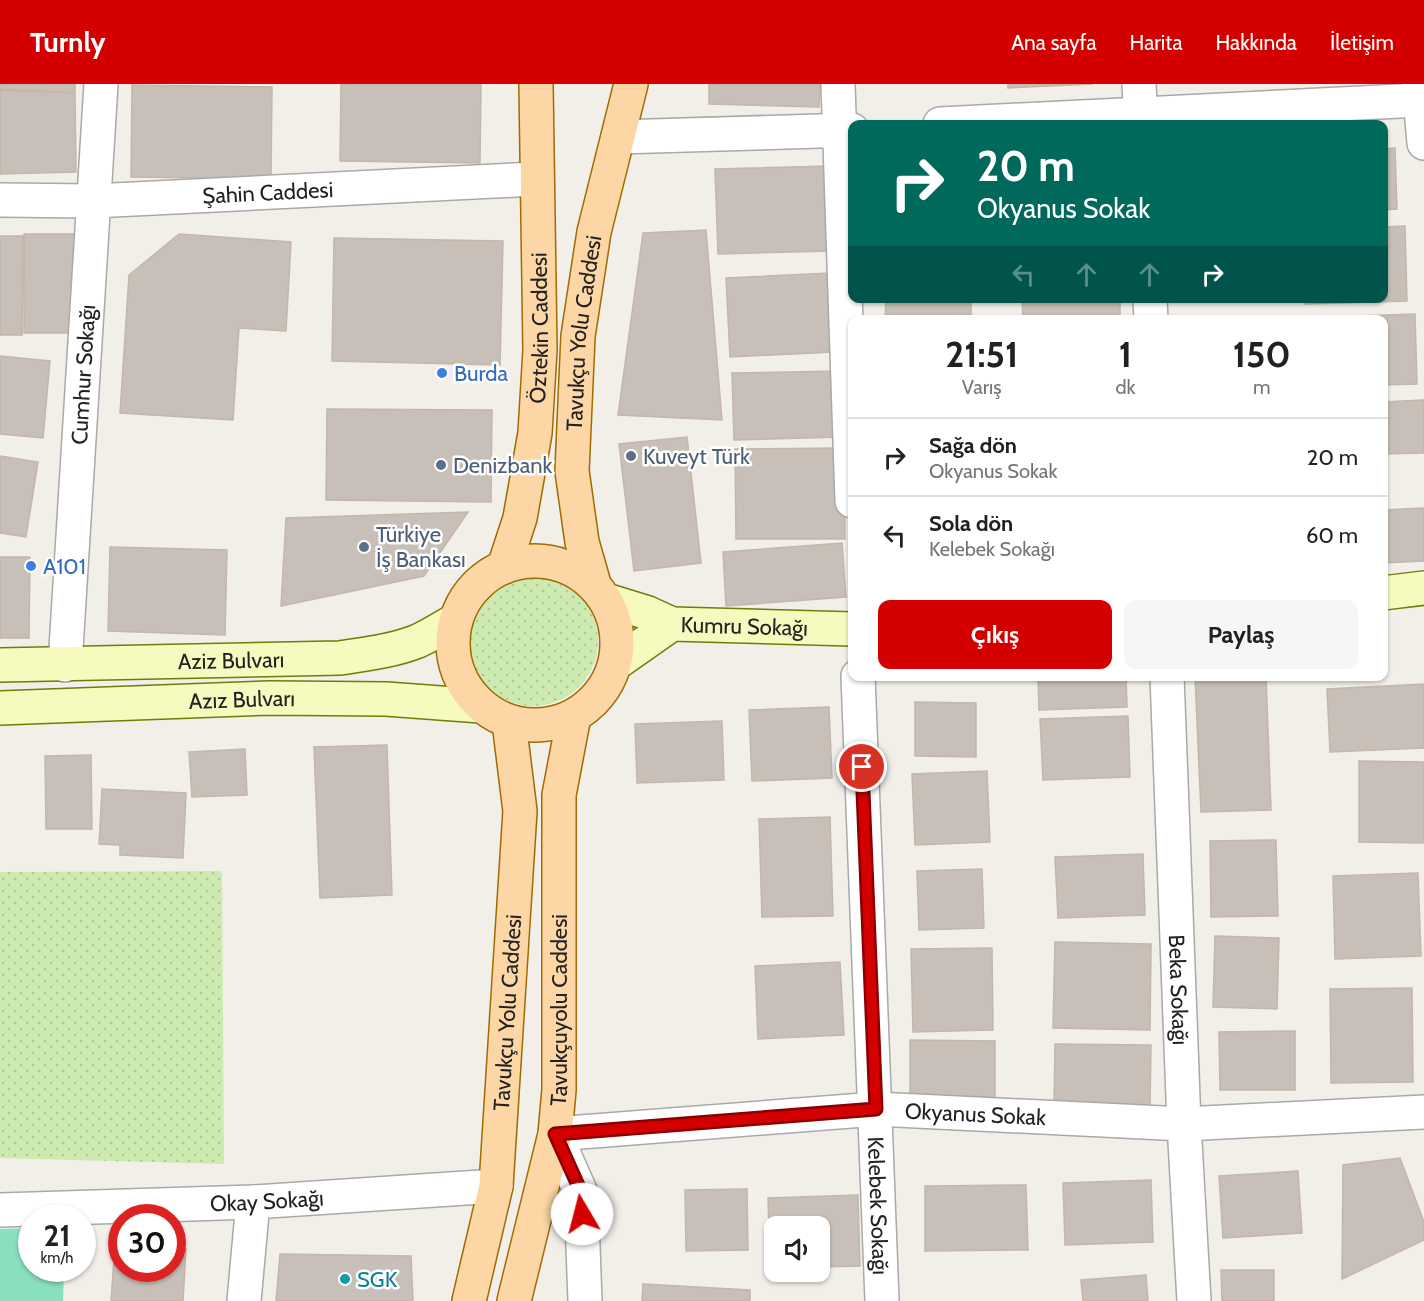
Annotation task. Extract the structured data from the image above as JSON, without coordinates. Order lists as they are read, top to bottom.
{
  "streets": {
    "main road": ["Öztekin Caddesi", "Tavukçu Yolu Caddesi", "Tavukçuyolu Caddesi"],
    "street": [
      "Şahin Caddesi",
      "Cumhur Sokağı",
      "Kumru Sokağı",
      "Aziz Bulvarı",
      "Azız Bulvarı",
      "Beka Sokağı",
      "Okyanus Sokak",
      "Okay Sokağı",
      "Kelebek Sokağı"
    ]
  },
  "crossings": [
    ["Şahin Caddesi", "Öztekin Caddesi"],
    ["Şahin Caddesi", "Cumhur Sokağı"],
    ["Öztekin Caddesi", "Tavukçu Yolu Caddesi"],
    ["Öztekin Caddesi", "Kumru Sokağı"],
    ["Öztekin Caddesi", "Aziz Bulvarı"],
    ["Öztekin Caddesi", "Azız Bulvarı"],
    ["Öztekin Caddesi", "Tavukçuyolu Caddesi"],
    ["Tavukçu Yolu Caddesi", "Kumru Sokağı"],
    ["Tavukçu Yolu Caddesi", "Aziz Bulvarı"],
    ["Tavukçu Yolu Caddesi", "Azız Bulvarı"],
    ["Tavukçu Yolu Caddesi", "Tavukçuyolu Caddesi"],
    ["Tavukçu Yolu Caddesi", "Okay Sokağı"],
    ["Cumhur Sokağı", "Aziz Bulvarı"],
    ["Kumru Sokağı", "Aziz Bulvarı"],
    ["Kumru Sokağı", "Azız Bulvarı"],
    ["Kumru Sokağı", "Tavukçuyolu Caddesi"],
    ["Aziz Bulvarı", "Azız Bulvarı"],
    ["Aziz Bulvarı", "Tavukçuyolu Caddesi"],
    ["Azız Bulvarı", "Tavukçuyolu Caddesi"],
    ["Beka Sokağı", "Okyanus Sokak"],
    ["Tavukçuyolu Caddesi", "Okyanus Sokak"],
    ["Okyanus Sokak", "Kelebek Sokağı"]
  ],
  "places": [
    "Burda",
    "Kuveyt Türk",
    "Denizbank",
    "Türkiye İş Bankası",
    "A101",
    "SGK"
  ],
  "page": {
    "header": "Turnly",
    "nav": [
      "Ana sayfa",
      "Harita",
      "Hakkında",
      "İletişim"
    ],
    "turn": ["20 m", "Okyanus Sokak"],
    "eta": [
      "21:51",
      "Varış",
      "1",
      "dk",
      "150",
      "m"
    ],
    "list": [
      {
        "name": "Sağa dön",
        "note": "Okyanus Sokak",
        "value": "20 m"
      },
      {
        "name": "Sola dön",
        "note": "Kelebek Sokağı",
        "value": "60 m"
      }
    ],
    "buttons": ["Çıkış", "Paylaş"],
    "speed": "21 km/h",
    "limit": "30"
  }
}
